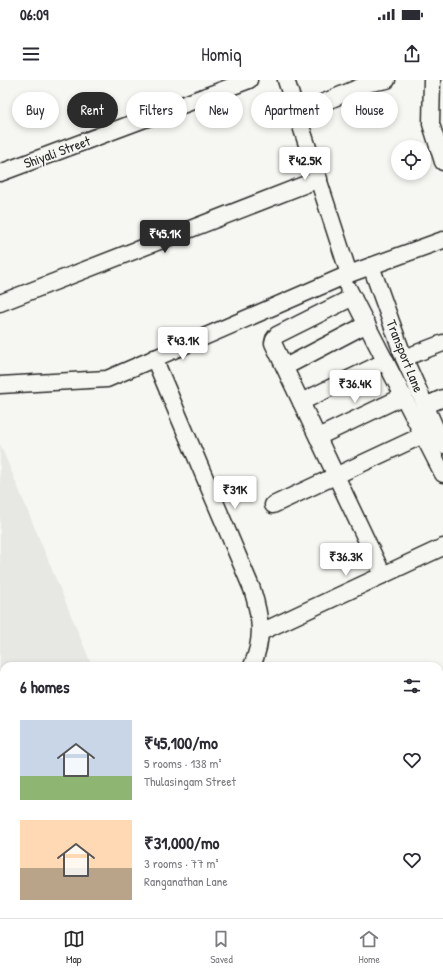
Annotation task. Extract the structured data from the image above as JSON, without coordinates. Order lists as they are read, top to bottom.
{
  "streets": {
    "street": ["Shiyali Street", "Transport Lane"]
  },
  "page": {
    "status": "06:09",
    "header": "Homiq",
    "chip": [
      "Buy",
      "Rent",
      "Filters",
      "New",
      "Apartment",
      "House"
    ],
    "price": [
      "₹42.5K",
      "₹45.1K",
      "₹43.1K",
      "₹36.4K",
      "₹31K",
      "₹36.3K"
    ],
    "heading": "6 homes",
    "list": [
      {
        "name": "₹45,100/mo",
        "note": "5 rooms · 138 m² · Thulasingam Street"
      },
      {
        "name": "₹31,000/mo",
        "note": "3 rooms · 77 m² · Ranganathan Lane"
      }
    ],
    "tabs": ["Map", "Saved", "Home"]
  }
}
